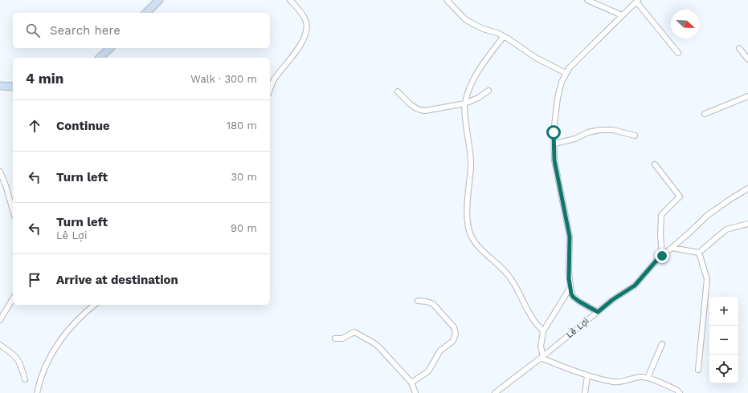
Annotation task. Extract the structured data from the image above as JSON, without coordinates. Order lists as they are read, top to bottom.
{
  "streets": {
    "street": ["Lê Lợi"]
  },
  "north": "bottom right",
  "page": {
    "search": "Search here",
    "heading": ["4 min", "Walk · 300 m"],
    "list": [
      ["Continue", "180 m"],
      ["Turn left", "30 m"],
      ["Turn left", "Lê Lợi", "90 m"],
      "Arrive at destination"
    ],
    "map_buttons": ["+", "−"]
  }
}
